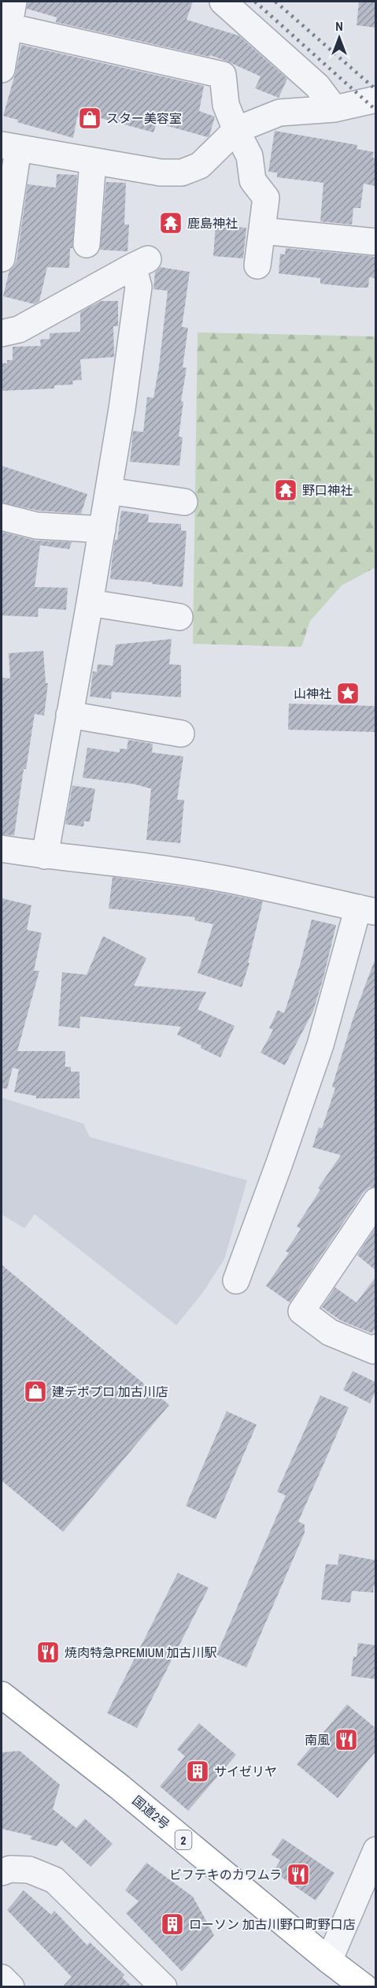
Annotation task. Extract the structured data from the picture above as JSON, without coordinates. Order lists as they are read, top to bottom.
{
  "streets": {
    "highway": ["国道2号", "2"]
  },
  "places": {
    "shop": ["スター美容室", "建デポプロ 加古川店"],
    "temple": ["鹿島神社", "野口神社"],
    "place": ["山神社"],
    "restaurant": ["焼肉特急PREMIUM 加古川駅", "南風", "ビフテキのカワムラ"],
    "building": ["サイゼリヤ", "ローソン 加古川野口町野口店"]
  },
  "north": "top"
}
